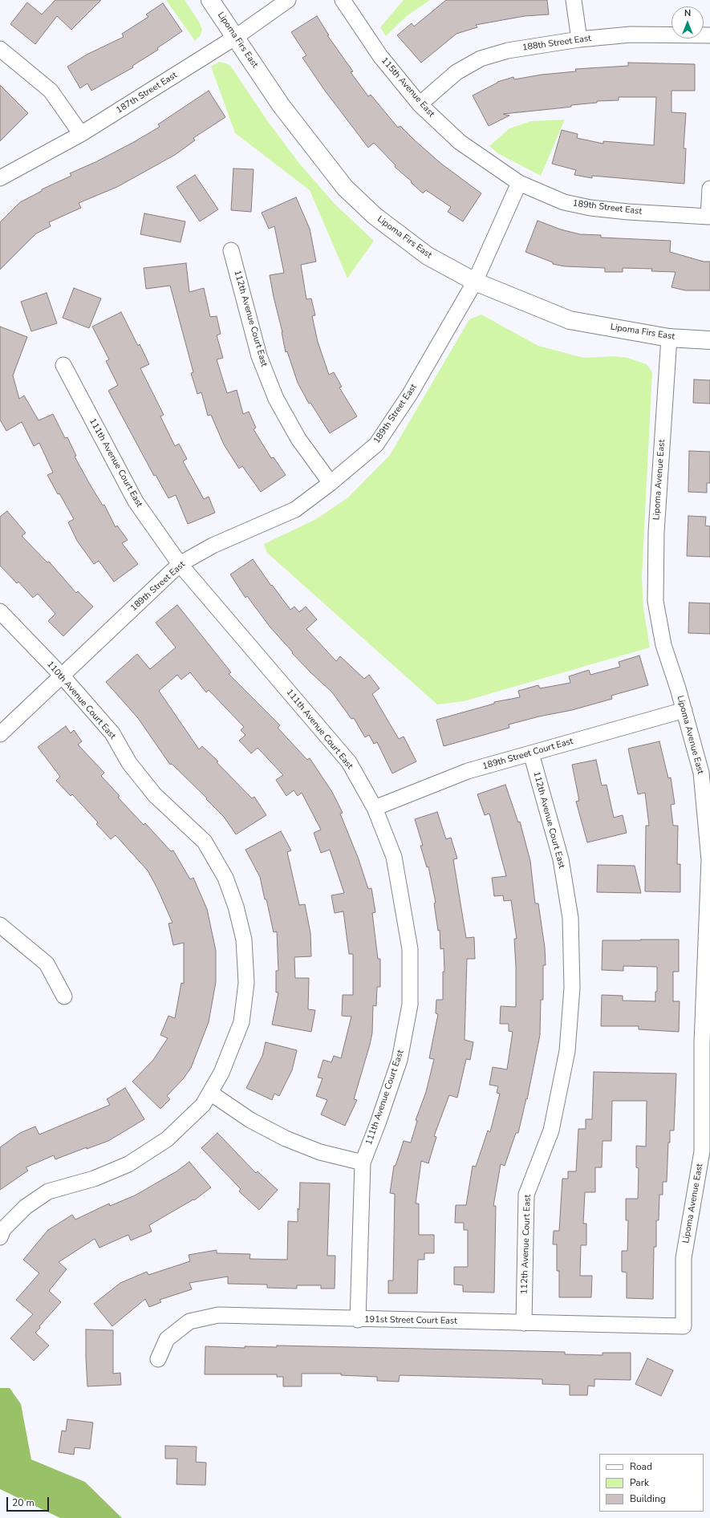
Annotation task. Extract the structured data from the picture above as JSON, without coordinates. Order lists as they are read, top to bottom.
{
  "streets": {
    "street": [
      "Lipoma Firs East",
      "188th Street East",
      "115th Avenue East",
      "187th Street East",
      "189th Street East",
      "112th Avenue Court East",
      "111th Avenue Court East",
      "Lipoma Avenue East",
      "110th Avenue Court East",
      "189th Street Court East",
      "191st Street Court East"
    ]
  },
  "crossings": [
    ["Lipoma Firs East", "187th Street East"],
    ["Lipoma Firs East", "189th Street East"],
    ["Lipoma Firs East", "Lipoma Avenue East"],
    ["188th Street East", "115th Avenue East"],
    ["115th Avenue East", "189th Street East"],
    ["189th Street East", "112th Avenue Court East"],
    ["189th Street East", "111th Avenue Court East"],
    ["189th Street East", "110th Avenue Court East"],
    ["112th Avenue Court East", "189th Street Court East"],
    ["112th Avenue Court East", "191st Street Court East"],
    ["111th Avenue Court East", "189th Street Court East"],
    ["111th Avenue Court East", "191st Street Court East"],
    ["Lipoma Avenue East", "189th Street Court East"],
    ["Lipoma Avenue East", "191st Street Court East"]
  ],
  "legend": ["Road", "Park", "Building"],
  "scale_bar": "20 m",
  "north": "top"
}
